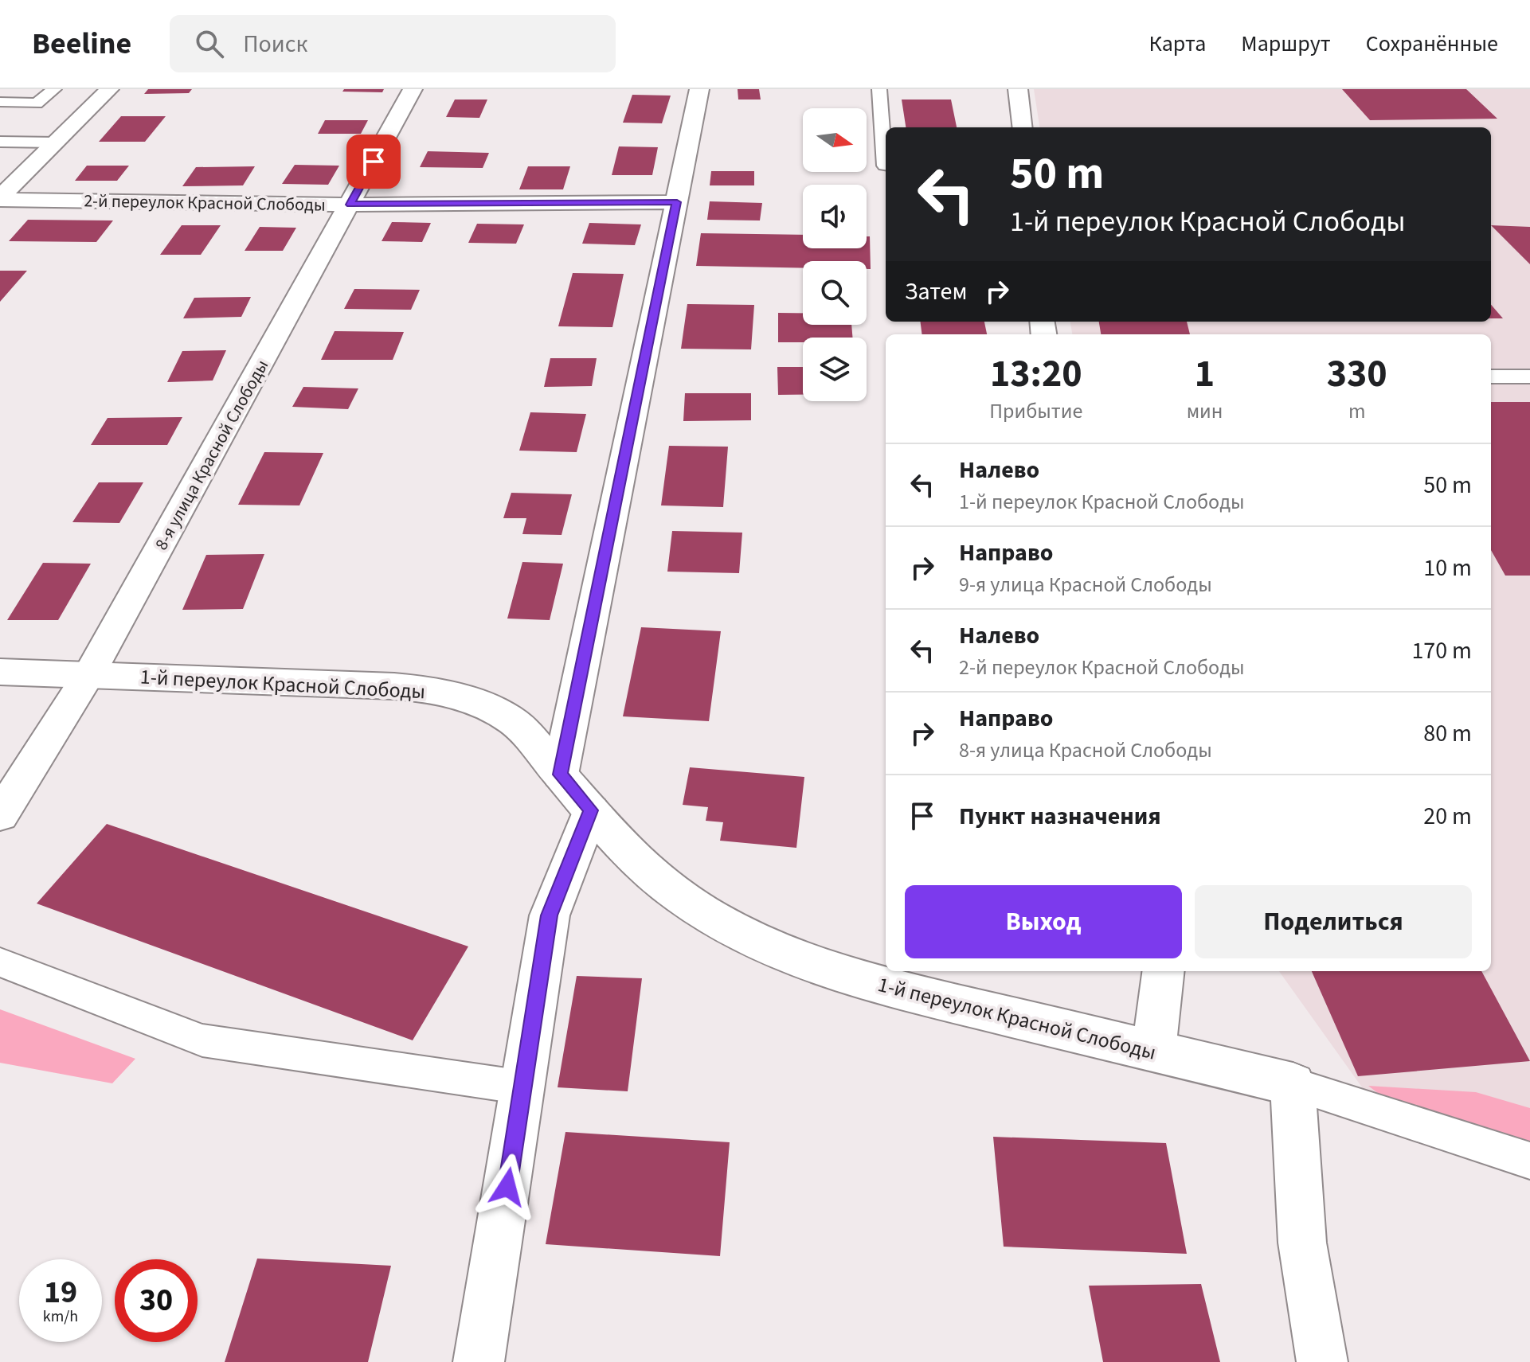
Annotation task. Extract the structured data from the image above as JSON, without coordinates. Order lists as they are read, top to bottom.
{
  "streets": {
    "street": ["2-й переулок Красной Слободы", "8-я улица Красной Слободы", "1-й переулок Красной Слободы"]
  },
  "crossings": [
    ["2-й переулок Красной Слободы", "8-я улица Красной Слободы"],
    ["8-я улица Красной Слободы", "1-й переулок Красной Слободы"]
  ],
  "north": "right",
  "page": {
    "header": "Beeline",
    "search": "Поиск",
    "nav": ["Карта", "Маршрут", "Сохранённые"],
    "turn": ["50 m", "1-й переулок Красной Слободы"],
    "then": "Затем",
    "eta": [
      "13:20",
      "Прибытие",
      "1",
      "мин",
      "330",
      "m"
    ],
    "list": [
      {
        "name": "Налево",
        "note": "1-й переулок Красной Слободы",
        "value": "50 m"
      },
      {
        "name": "Направо",
        "note": "9-я улица Красной Слободы",
        "value": "10 m"
      },
      {
        "name": "Налево",
        "note": "2-й переулок Красной Слободы",
        "value": "170 m"
      },
      {
        "name": "Направо",
        "note": "8-я улица Красной Слободы",
        "value": "80 m"
      },
      {
        "name": "Пункт назначения",
        "value": "20 m"
      }
    ],
    "buttons": ["Выход", "Поделиться"],
    "speed": "19 km/h",
    "limit": "30"
  }
}
